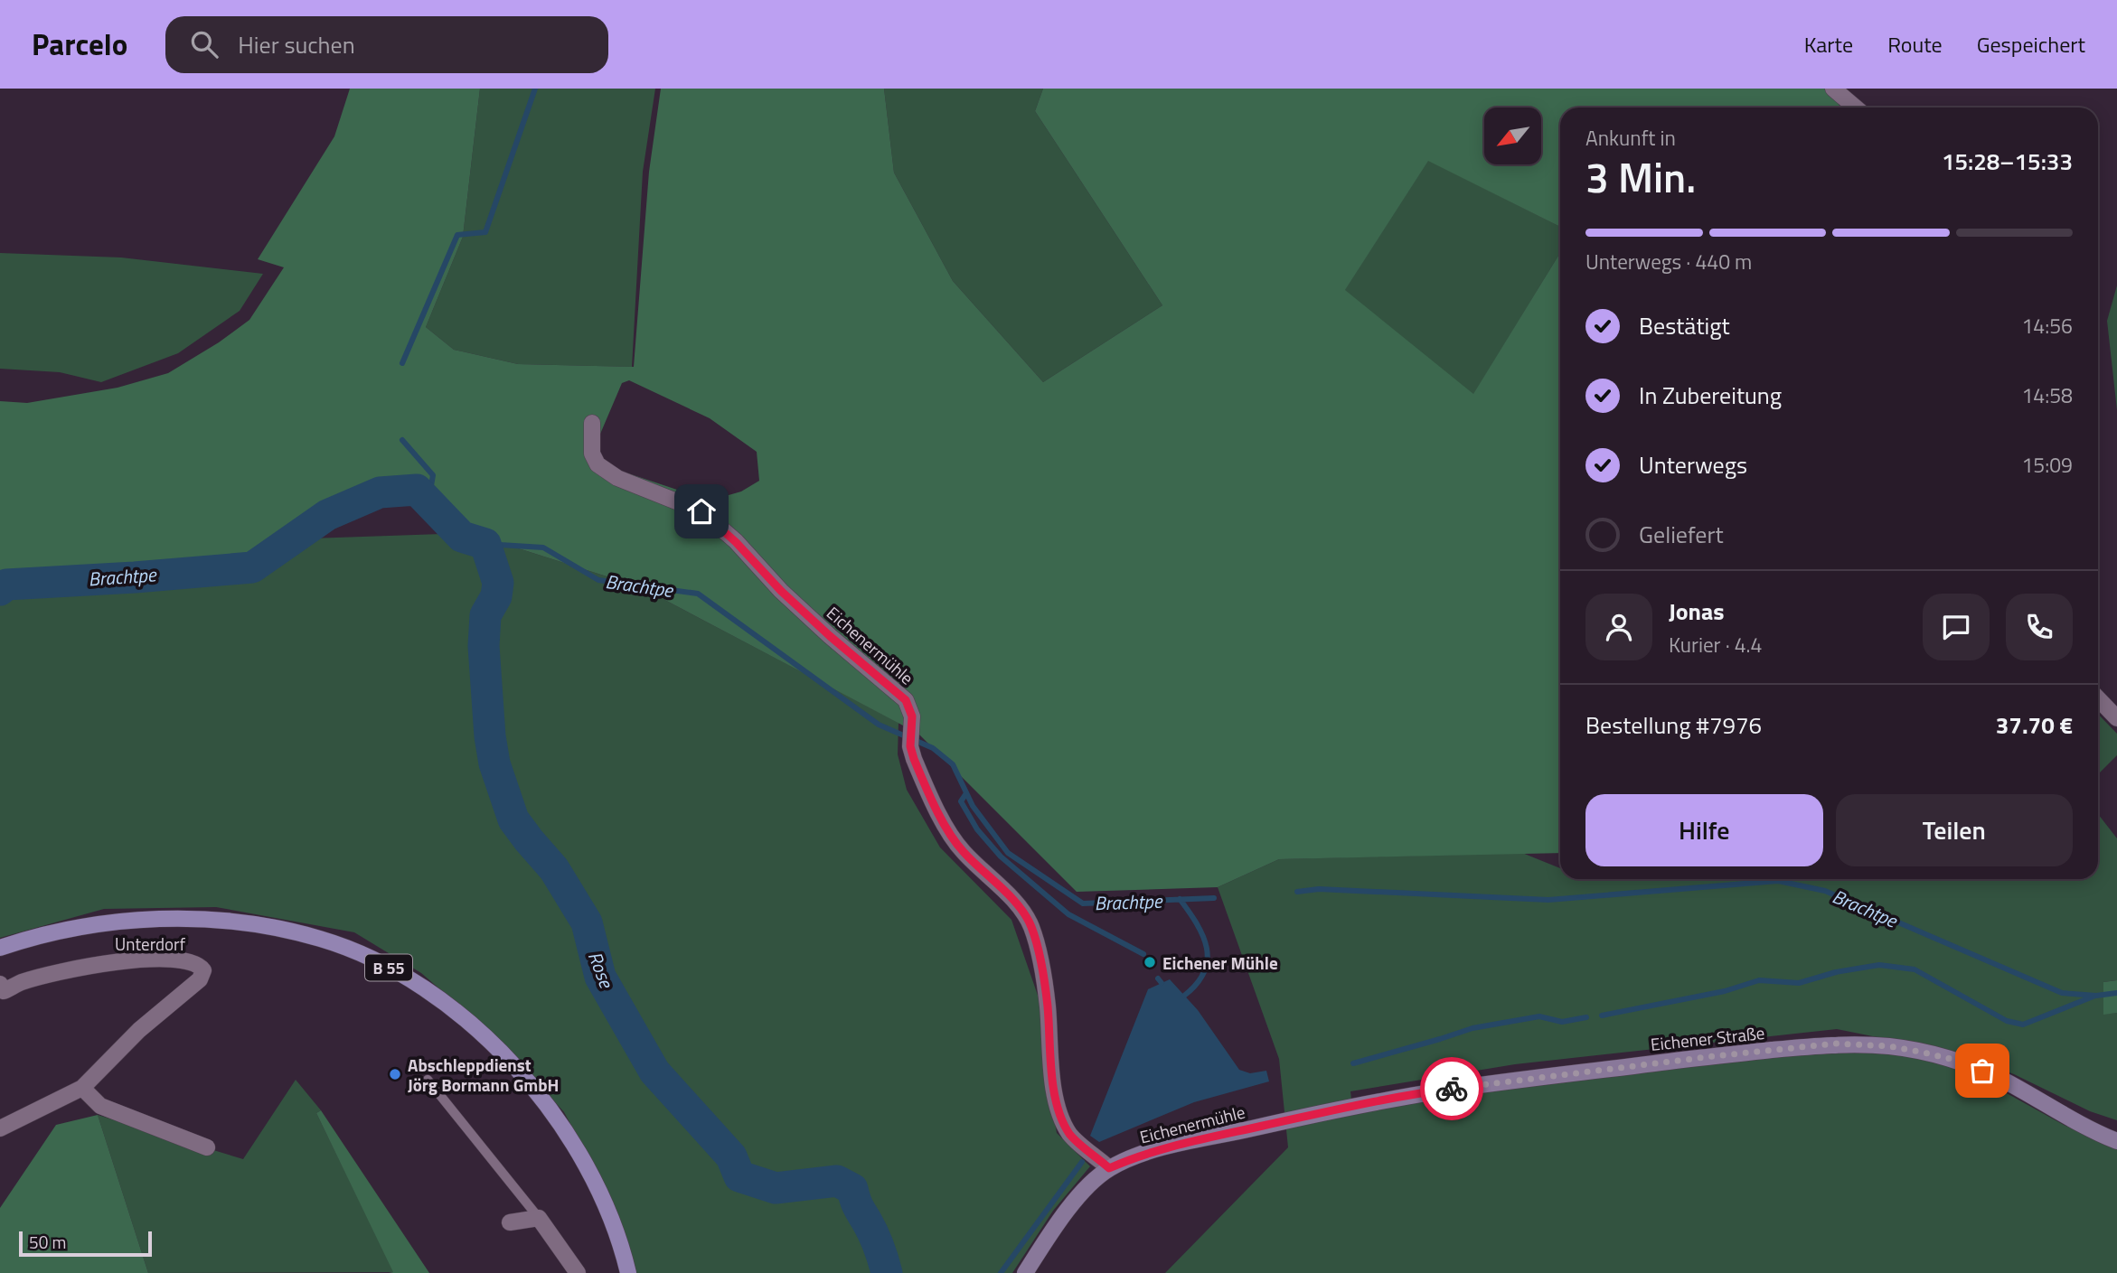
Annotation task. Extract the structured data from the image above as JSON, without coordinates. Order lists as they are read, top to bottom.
{
  "streets": {
    "main road": ["Eichenermühle", "B 55", "Eichener Straße"],
    "street": ["Unterdorf"]
  },
  "crossings": [
    ["Eichenermühle", "Eichener Straße"]
  ],
  "water": ["Brachtpe", "Rose"],
  "places": ["Eichener Mühle", "Abschleppdienst Jörg Bormann GmbH"],
  "scale_bar": "50 m",
  "north": "bottom left",
  "page": {
    "header": "Parcelo",
    "search": "Hier suchen",
    "nav": ["Karte", "Route", "Gespeichert"],
    "heading": ["3 Min.", "Ankunft in", "15:28–15:33"],
    "panel": [
      "Jonas",
      "Kurier · 4.4",
      "Bestellung #7976",
      "37.70 €"
    ],
    "bar": "Unterwegs · 440 m",
    "list": [
      ["Bestätigt", "14:56"],
      ["In Zubereitung", "14:58"],
      ["Unterwegs", "15:09"],
      "Geliefert"
    ],
    "buttons": ["Hilfe", "Teilen"],
    "scale": "50 m"
  }
}
